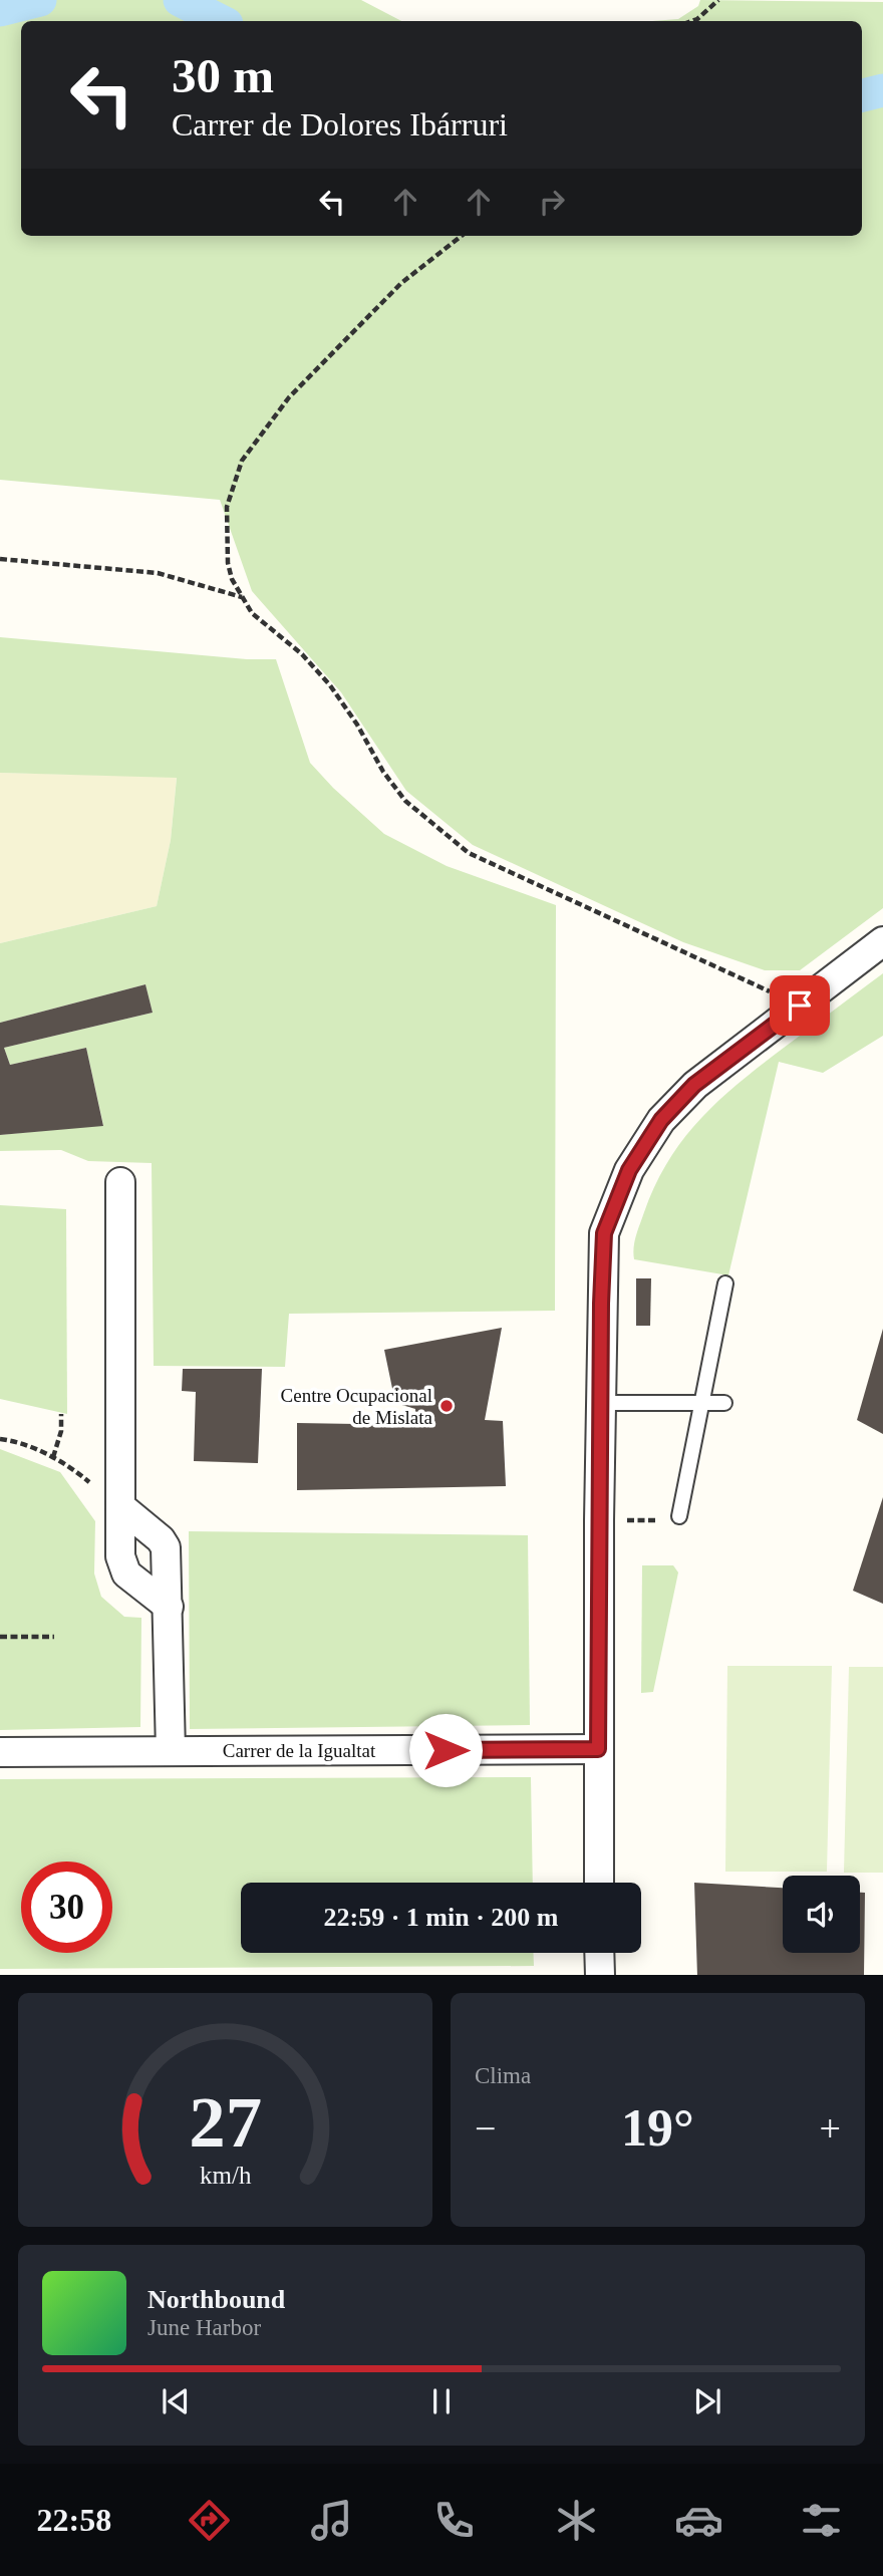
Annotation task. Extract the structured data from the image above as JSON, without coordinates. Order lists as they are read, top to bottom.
{
  "streets": {
    "street": ["Carrer de la Igualtat"]
  },
  "places": ["Centre Ocupacional de Mislata"],
  "page": {
    "turn": ["30 m", "Carrer de Dolores Ibárruri"],
    "limit": "30",
    "trip": "22:59 · 1 min · 200 m",
    "tile": "Clima",
    "heat": ["−", "19°", "+"],
    "song": ["Northbound", "June Harbor"],
    "tabs": "22:58",
    "gauge": ["27", "km/h"]
  }
}
